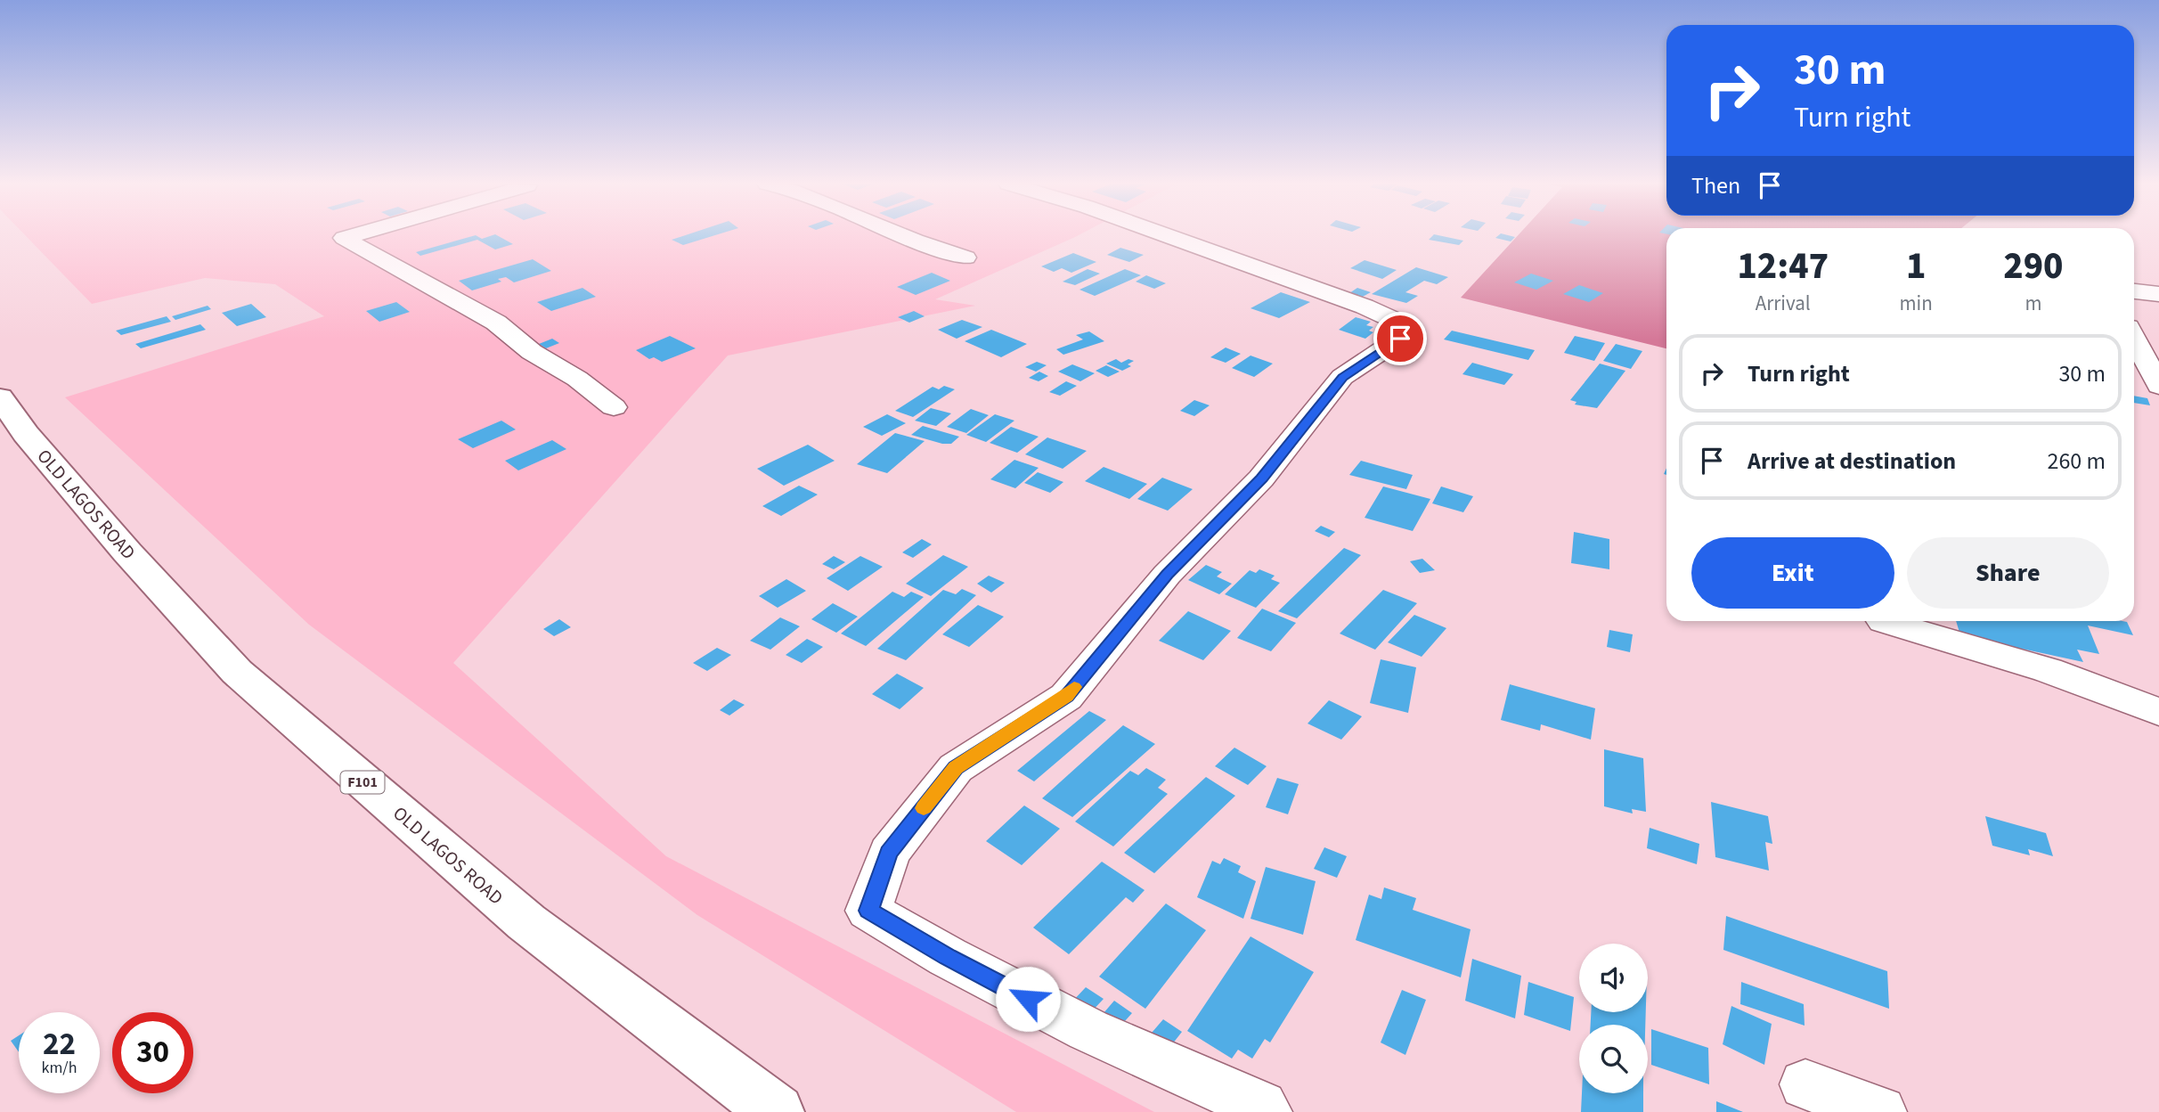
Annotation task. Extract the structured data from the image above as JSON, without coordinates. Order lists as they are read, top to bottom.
{
  "streets": {
    "main road": ["OLD LAGOS ROAD", "F101"]
  },
  "page": {
    "turn": ["30 m", "Turn right"],
    "then": "Then",
    "eta": [
      "12:47",
      "Arrival",
      "1",
      "min",
      "290",
      "m"
    ],
    "list": [
      {
        "name": "Turn right",
        "value": "30 m"
      },
      {
        "name": "Arrive at destination",
        "value": "260 m"
      }
    ],
    "buttons": ["Exit", "Share"],
    "speed": "22 km/h",
    "limit": "30"
  }
}
